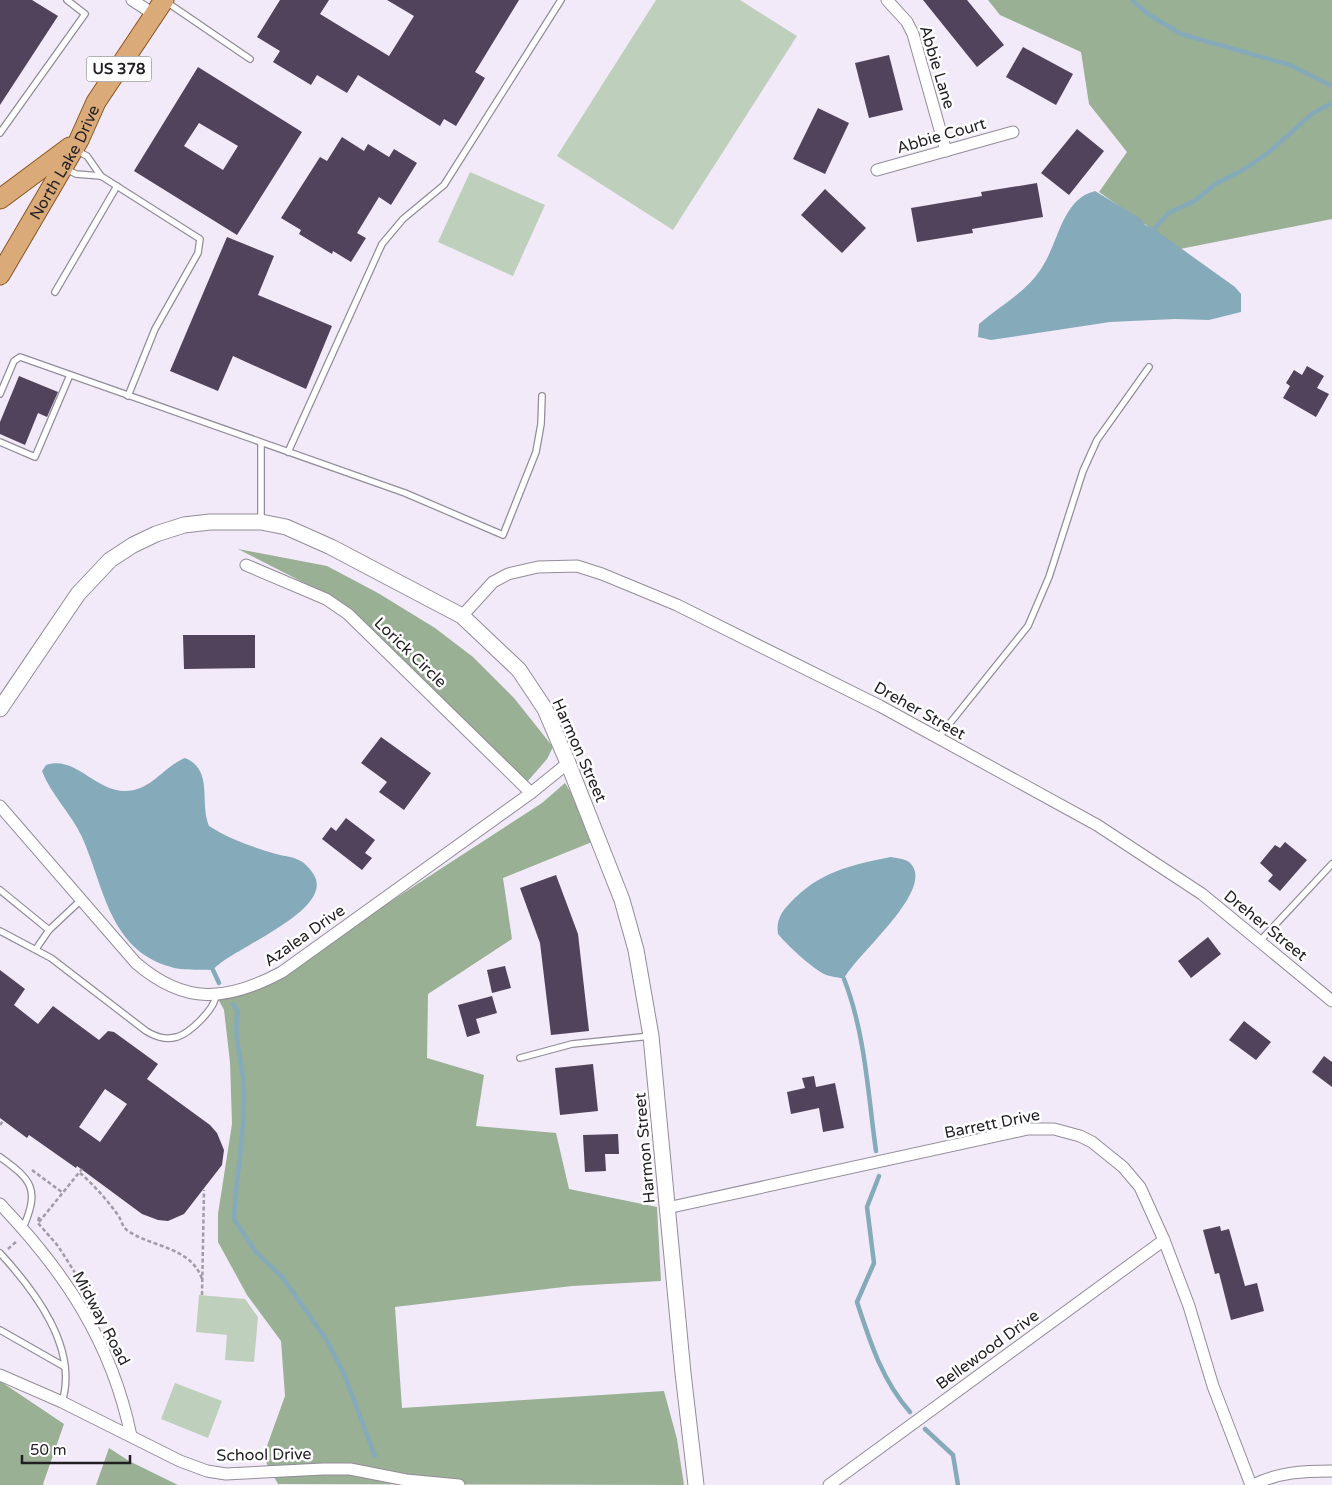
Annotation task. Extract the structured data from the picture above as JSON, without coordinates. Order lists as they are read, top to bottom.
{
  "streets": {
    "main road": ["US 378", "North Lake Drive"],
    "street": [
      "Abbie Lane",
      "Abbie Court",
      "Lorick Circle",
      "Dreher Street",
      "Harmon Street",
      "Azalea Drive",
      "Barrett Drive",
      "Midway Road",
      "Bellewood Drive",
      "School Drive"
    ]
  },
  "crossings": [
    ["Abbie Lane", "Abbie Court"],
    ["US 378", "North Lake Drive"],
    ["Lorick Circle", "Azalea Drive"],
    ["Dreher Street", "Harmon Street"],
    ["Harmon Street", "Azalea Drive"],
    ["Harmon Street", "Barrett Drive"],
    ["Barrett Drive", "Bellewood Drive"],
    ["Midway Road", "School Drive"]
  ],
  "scale_bar": "50 m"
}
